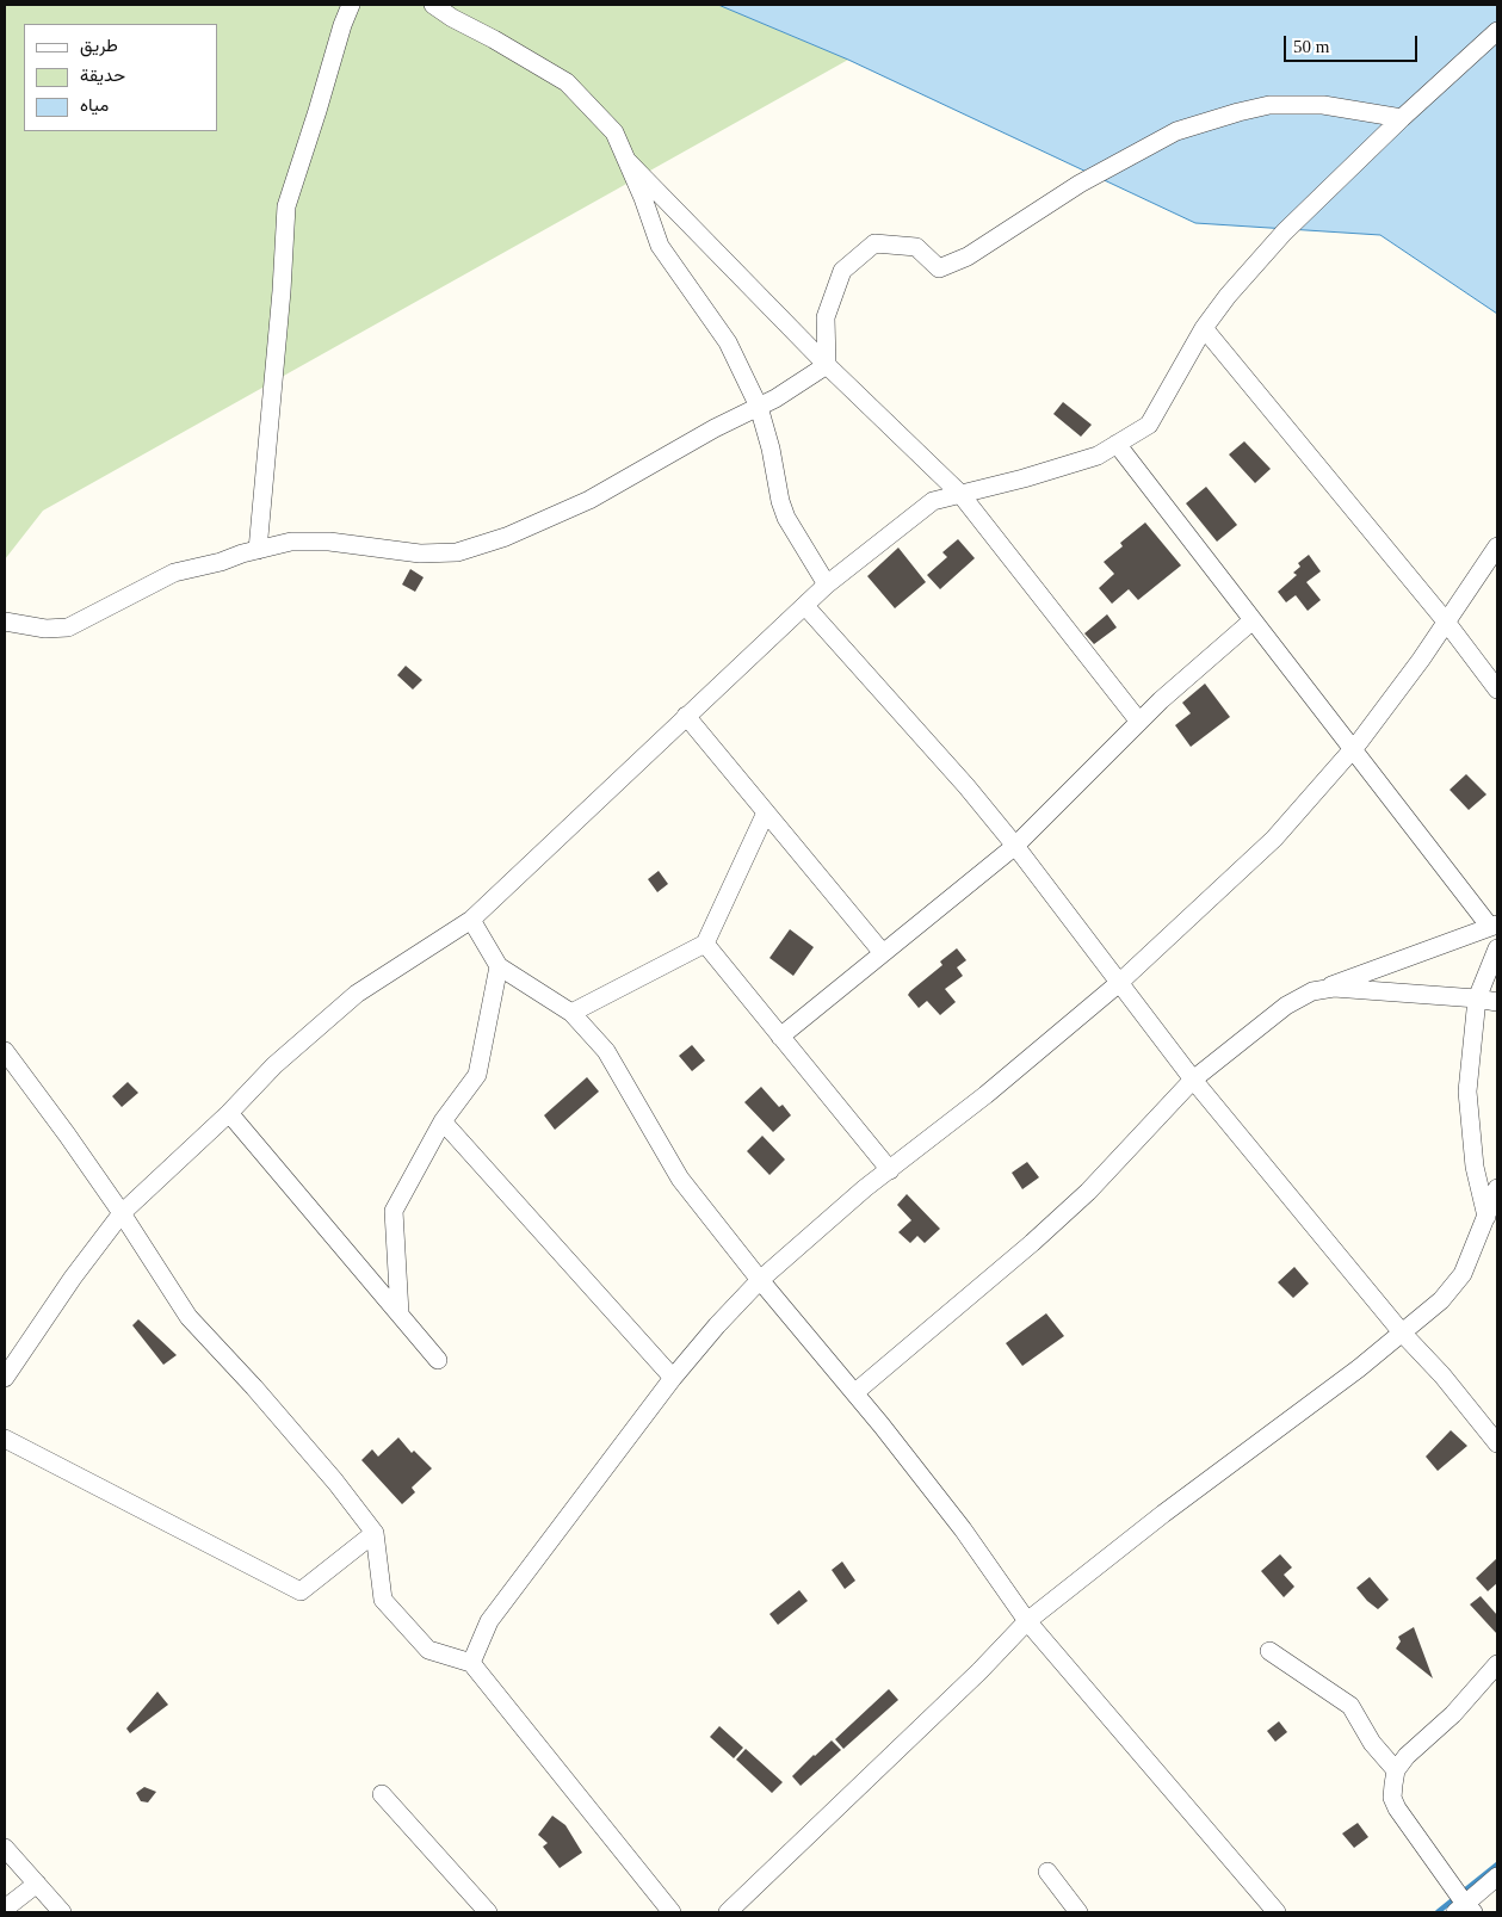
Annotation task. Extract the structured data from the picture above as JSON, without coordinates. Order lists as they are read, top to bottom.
{
  "legend": ["طريق", "حديقة", "مياه"],
  "scale_bar": "50 m"
}
